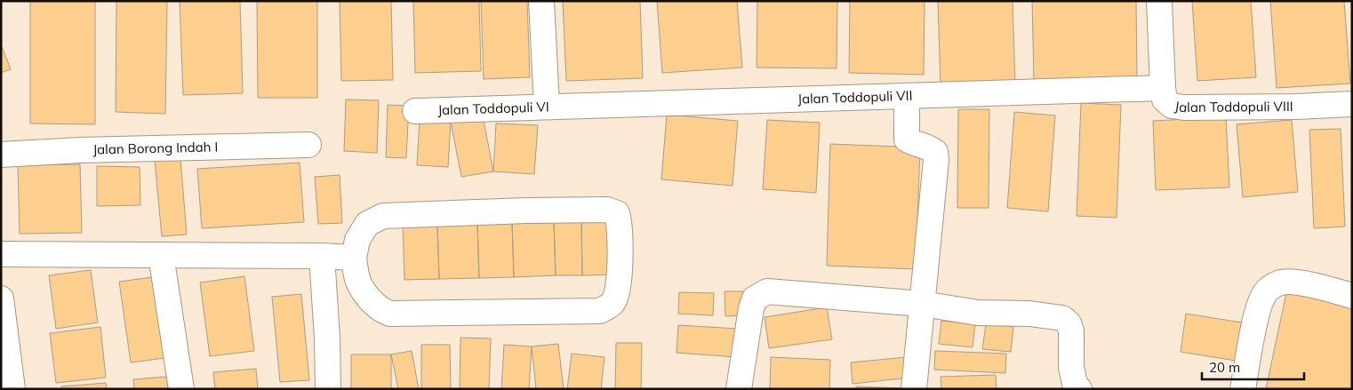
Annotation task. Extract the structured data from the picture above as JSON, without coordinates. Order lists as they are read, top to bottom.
{
  "streets": {
    "street": [
      "Jalan Toddopuli VII",
      "Jalan Toddopuli VI",
      "Jalan Toddopuli VIII",
      "Jalan Borong Indah I"
    ]
  },
  "crossings": [
    ["Jalan Toddopuli VII", "Jalan Toddopuli VI"],
    ["Jalan Toddopuli VII", "Jalan Toddopuli VIII"]
  ],
  "scale_bar": "20 m"
}
